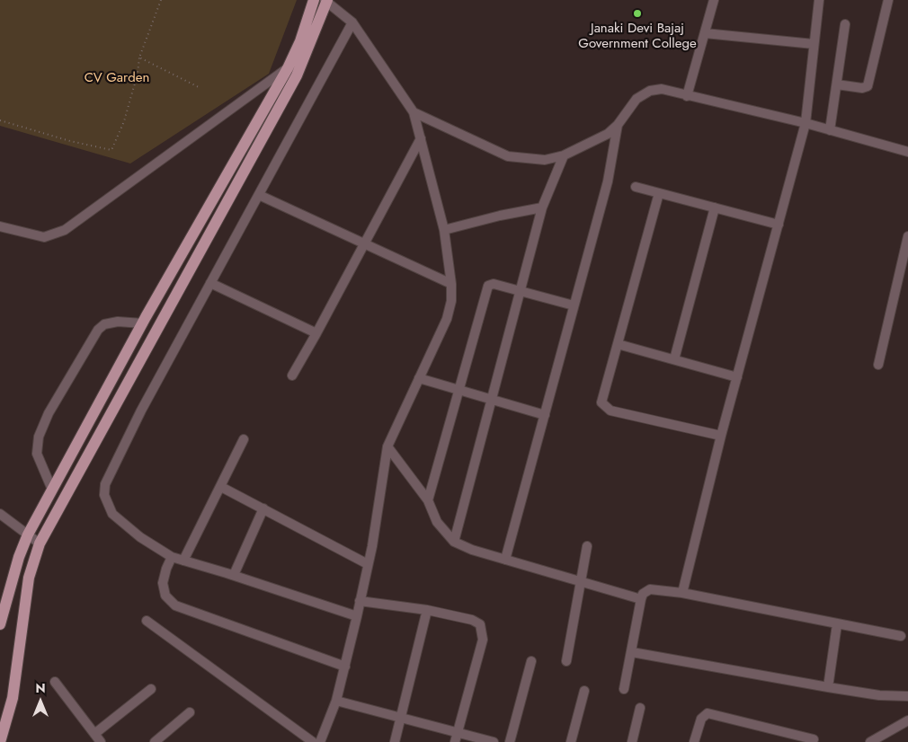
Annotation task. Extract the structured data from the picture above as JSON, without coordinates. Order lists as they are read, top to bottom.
{
  "parks": ["CV Garden"],
  "places": ["Janaki Devi Bajaj Government College"],
  "north": "top"
}
